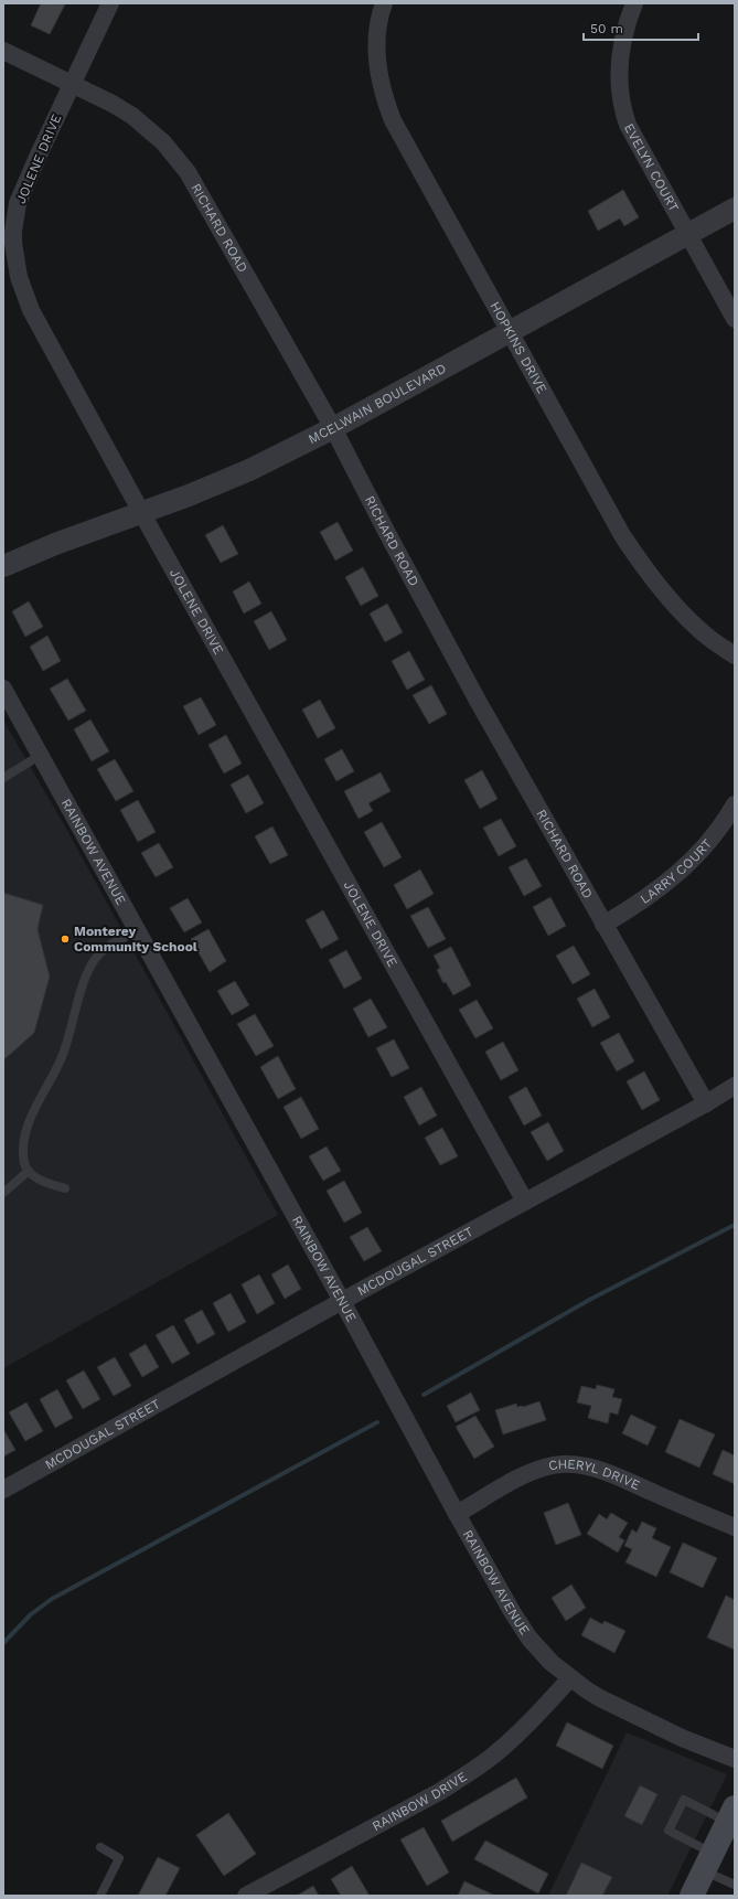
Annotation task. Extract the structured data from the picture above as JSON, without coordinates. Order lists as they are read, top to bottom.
{
  "streets": {
    "street": [
      "JOLENE DRIVE",
      "EVELYN COURT",
      "RICHARD ROAD",
      "HOPKINS DRIVE",
      "MCELWAIN BOULEVARD",
      "RAINBOW AVENUE",
      "LARRY COURT",
      "MCDOUGAL STREET",
      "CHERYL DRIVE",
      "RAINBOW DRIVE"
    ]
  },
  "crossings": [
    ["JOLENE DRIVE", "RICHARD ROAD"],
    ["JOLENE DRIVE", "MCELWAIN BOULEVARD"],
    ["JOLENE DRIVE", "MCDOUGAL STREET"],
    ["EVELYN COURT", "MCELWAIN BOULEVARD"],
    ["RICHARD ROAD", "MCELWAIN BOULEVARD"],
    ["RICHARD ROAD", "LARRY COURT"],
    ["RICHARD ROAD", "MCDOUGAL STREET"],
    ["HOPKINS DRIVE", "MCELWAIN BOULEVARD"],
    ["RAINBOW AVENUE", "MCDOUGAL STREET"],
    ["RAINBOW AVENUE", "CHERYL DRIVE"],
    ["RAINBOW AVENUE", "RAINBOW DRIVE"]
  ],
  "places": ["Monterey Community School"],
  "scale_bar": "50 m"
}
